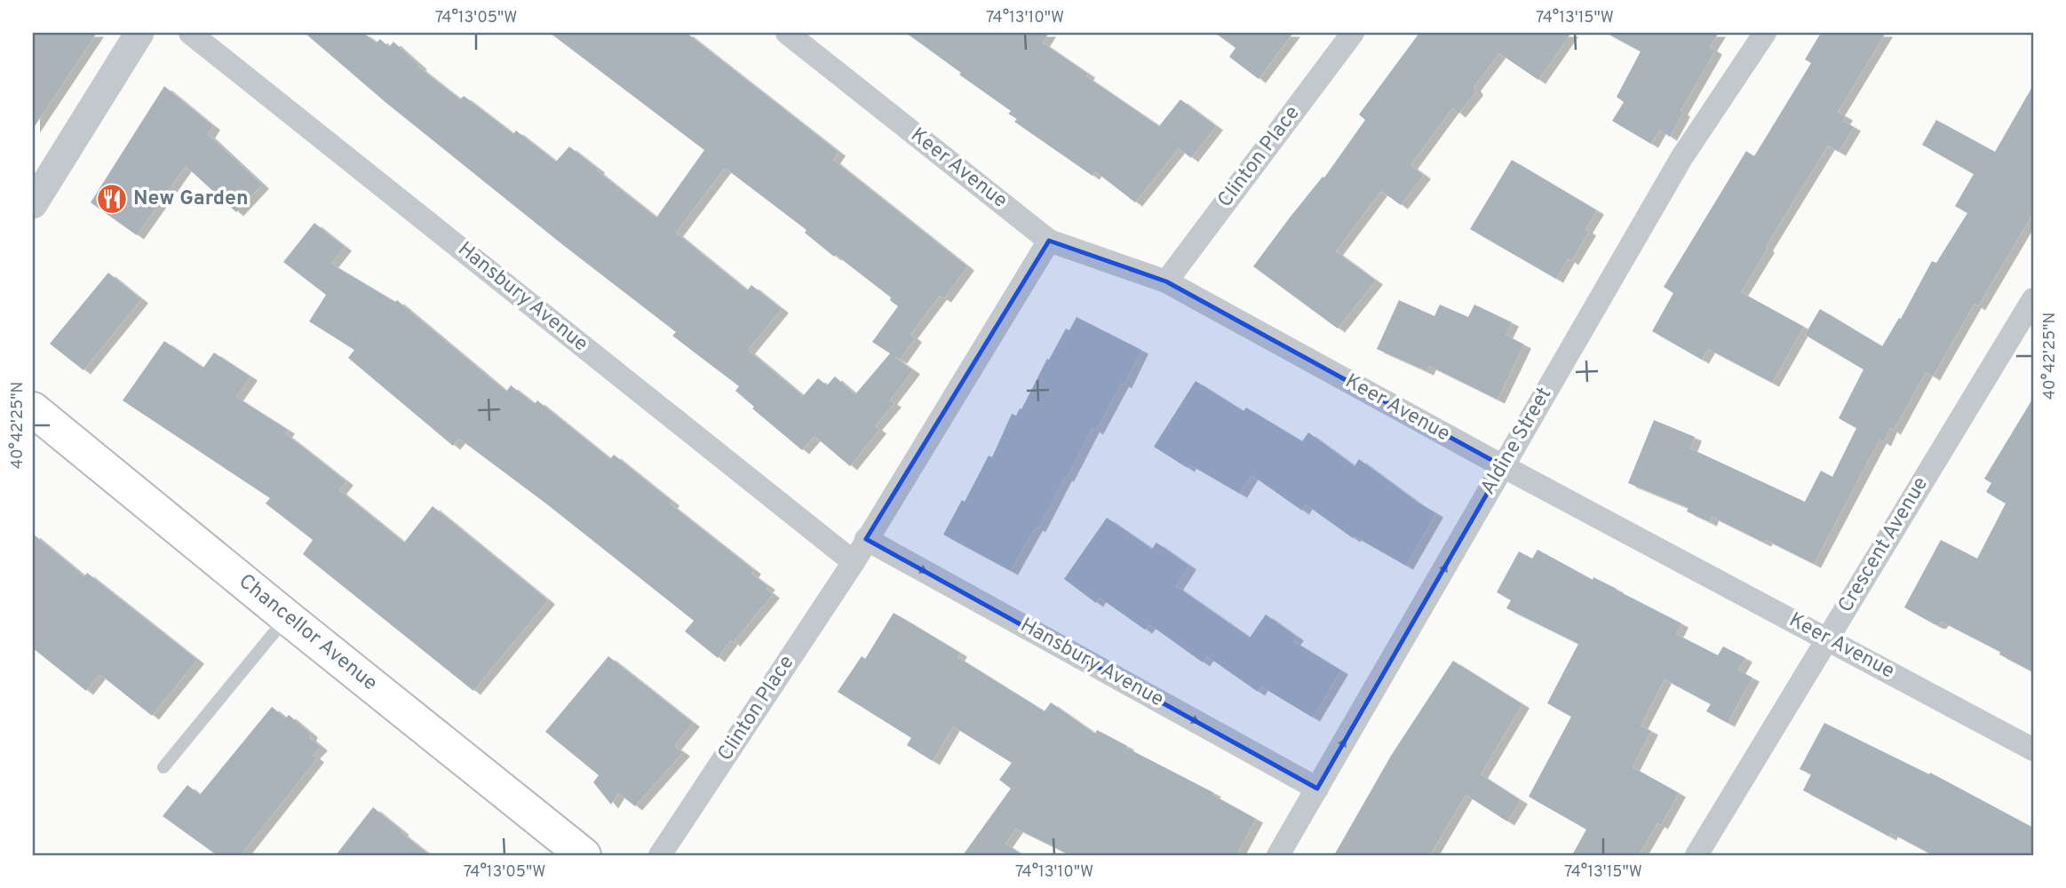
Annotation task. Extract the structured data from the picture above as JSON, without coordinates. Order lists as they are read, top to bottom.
{
  "streets": {
    "main road": ["Chancellor Avenue"],
    "street": [
      "Clinton Place",
      "Keer Avenue",
      "Hansbury Avenue",
      "Aldine Street",
      "Crescent Avenue"
    ]
  },
  "crossings": [
    ["Clinton Place", "Keer Avenue"],
    ["Clinton Place", "Hansbury Avenue"],
    ["Keer Avenue", "Aldine Street"],
    ["Keer Avenue", "Crescent Avenue"],
    ["Hansbury Avenue", "Aldine Street"]
  ],
  "one_way": ["Hansbury Avenue", "Aldine Street"],
  "places": {
    "restaurant": ["New Garden"]
  },
  "coordinates": [
    "74°13'05\"W",
    "74°13'10\"W",
    "74°13'15\"W",
    "40°42'25\"N"
  ]
}
